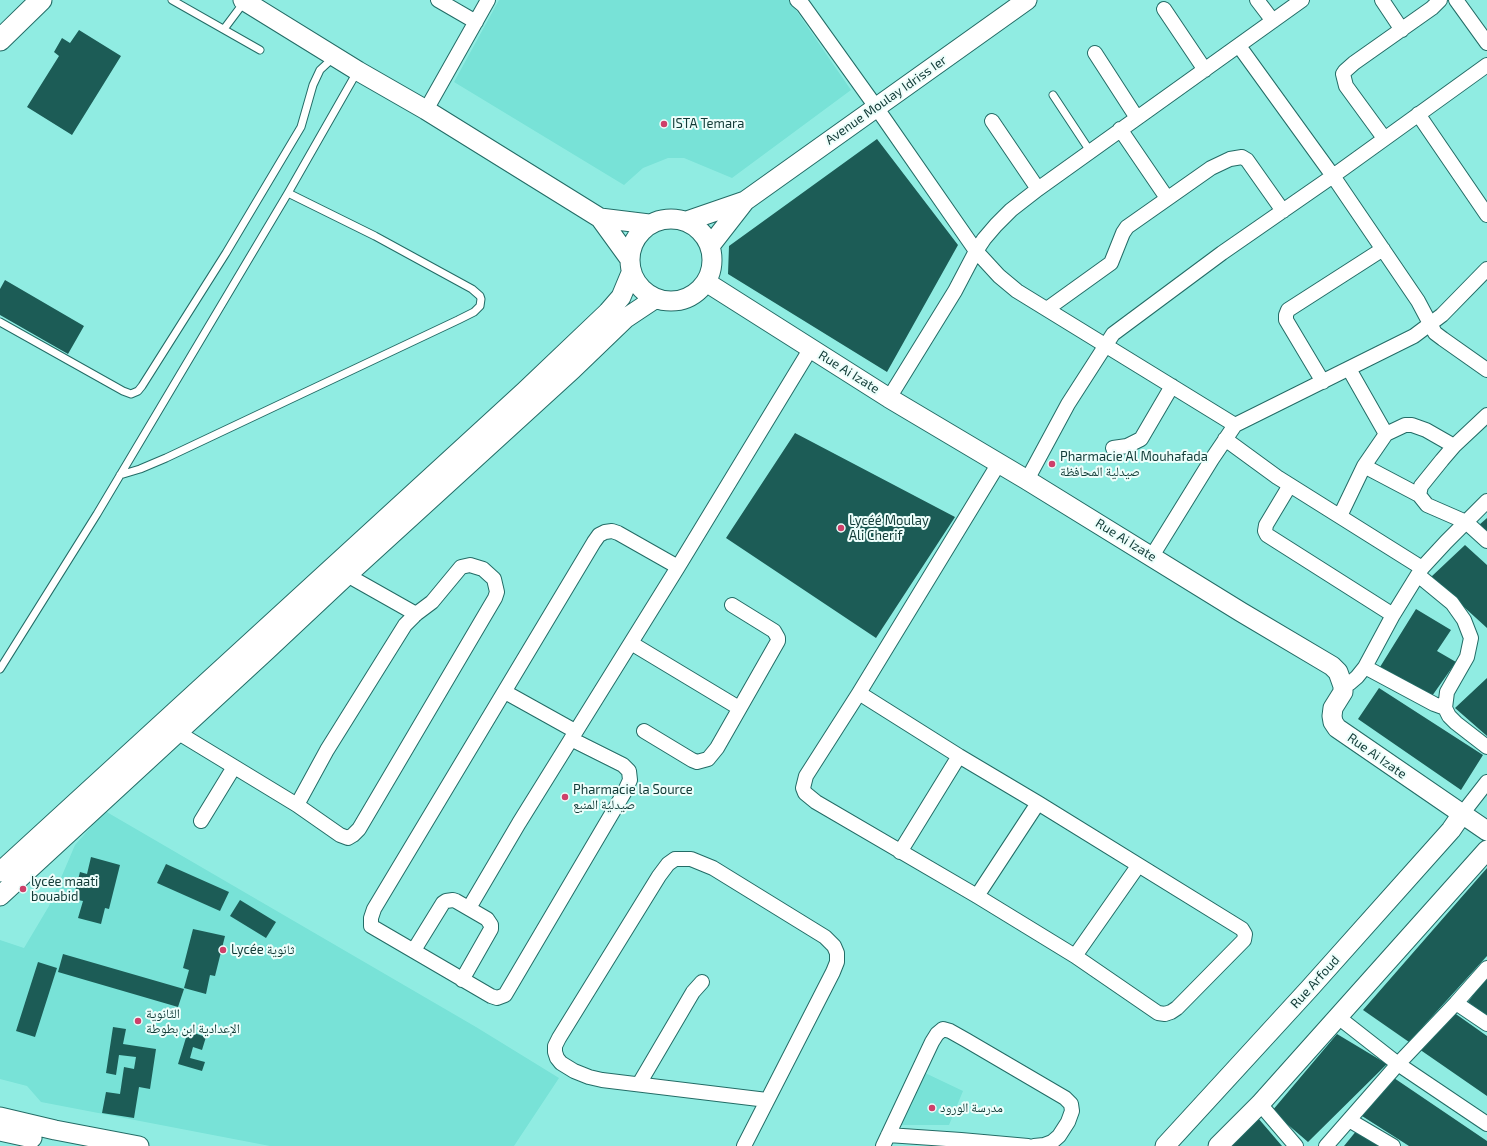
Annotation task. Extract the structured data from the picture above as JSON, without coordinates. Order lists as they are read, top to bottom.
{
  "streets": {
    "street": ["Avenue Moulay Idriss Ier", "Rue Ai Izate", "Rue Arfoud"]
  },
  "crossings": [
    ["Rue Ai Izate", "Rue Arfoud"]
  ],
  "places": [
    "ISTA Temara",
    "Pharmacie Al Mouhafada صيدلية المحافظة",
    "Lycéé Moulay Ali Cherif",
    "Pharmacie la Source صيدلية المنبع",
    "lycée maati bouabid",
    "Lycée ثانوية",
    "الثّانوية الإعدادية ابن بطوطة",
    "مدرسة الورود"
  ]
}
